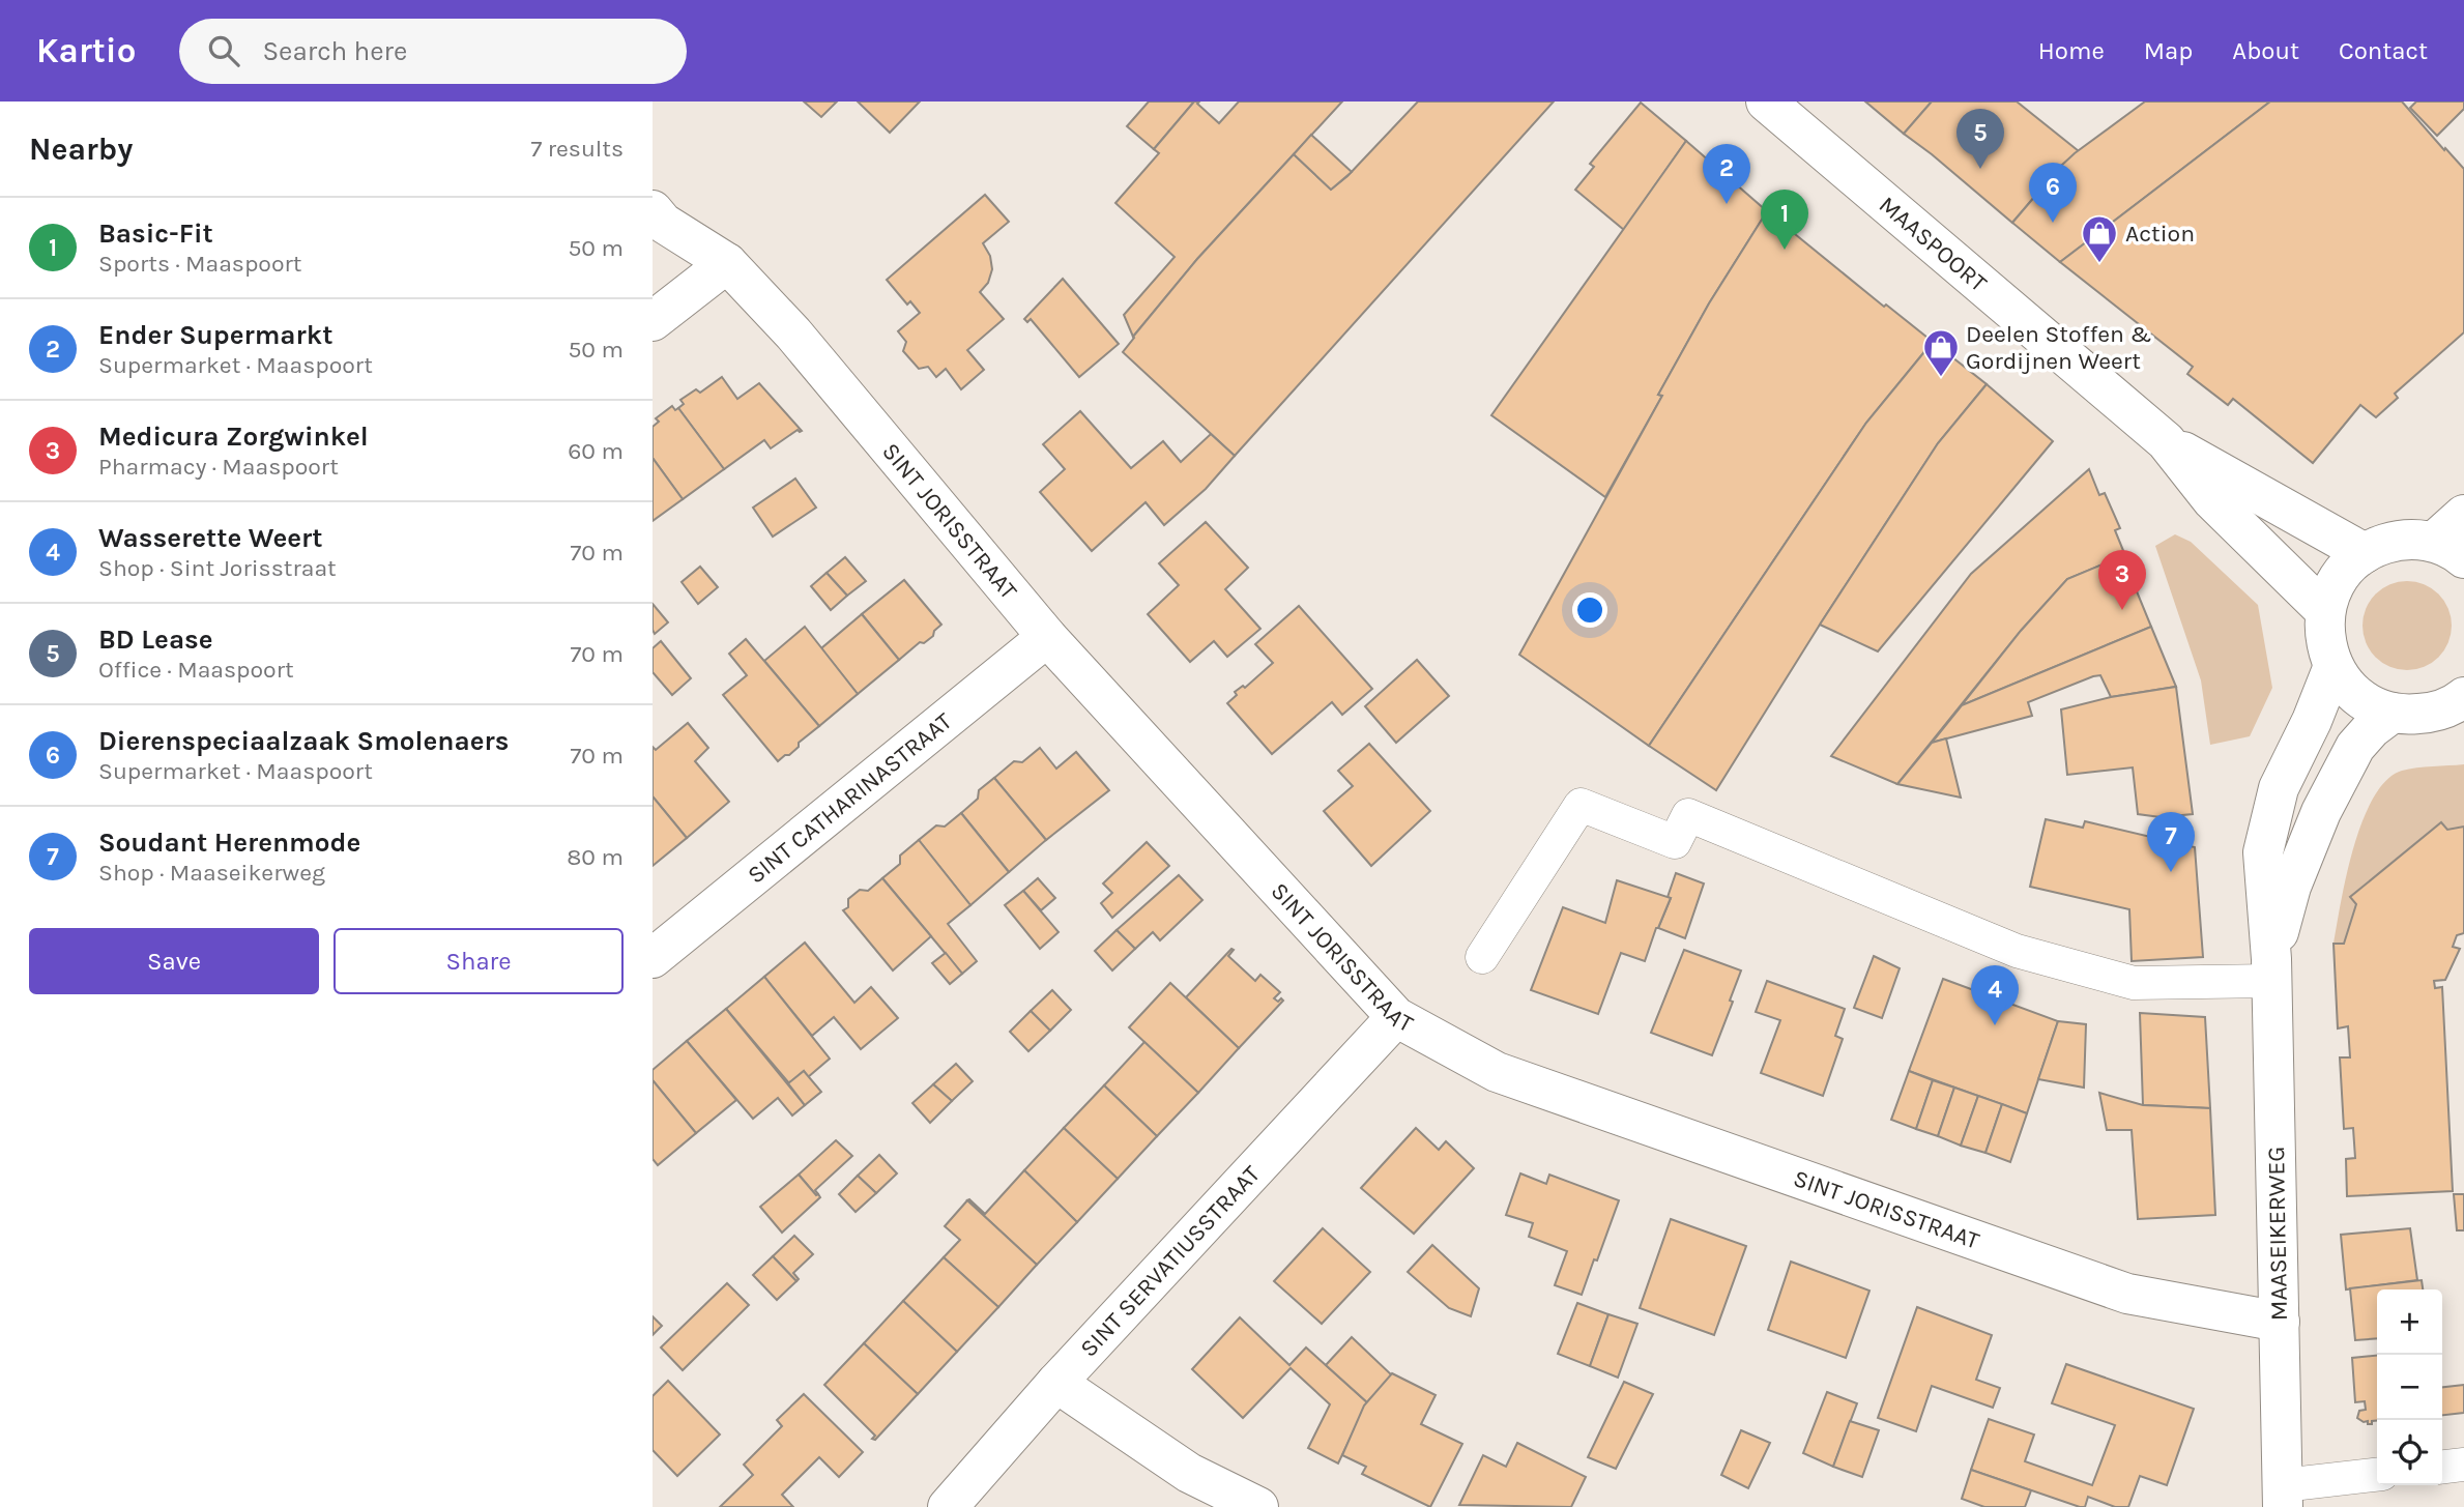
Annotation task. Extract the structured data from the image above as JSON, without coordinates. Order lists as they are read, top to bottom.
{
  "streets": {
    "street": [
      "MAASPOORT",
      "SINT JORISSTRAAT",
      "SINT CATHARINASTRAAT",
      "MAASEIKERWEG",
      "SINT SERVATIUSSTRAAT"
    ]
  },
  "crossings": [
    ["SINT JORISSTRAAT", "SINT CATHARINASTRAAT"],
    ["SINT JORISSTRAAT", "MAASEIKERWEG"],
    ["SINT JORISSTRAAT", "SINT SERVATIUSSTRAAT"]
  ],
  "places": {
    "shop": ["Action", "Deelen Stoffen & Gordijnen Weert"]
  },
  "page": {
    "header": "Kartio",
    "search": "Search here",
    "nav": [
      "Home",
      "Map",
      "About",
      "Contact"
    ],
    "heading": ["Nearby", "7 results"],
    "pins": [
      "5",
      "2",
      "6",
      "1",
      "3",
      "7",
      "4"
    ],
    "list": [
      {
        "mark": "1",
        "name": "Basic-Fit",
        "note": "Sports · Maaspoort",
        "value": "50 m"
      },
      {
        "mark": "2",
        "name": "Ender Supermarkt",
        "note": "Supermarket · Maaspoort",
        "value": "50 m"
      },
      {
        "mark": "3",
        "name": "Medicura Zorgwinkel",
        "note": "Pharmacy · Maaspoort",
        "value": "60 m"
      },
      {
        "mark": "4",
        "name": "Wasserette Weert",
        "note": "Shop · Sint Jorisstraat",
        "value": "70 m"
      },
      {
        "mark": "5",
        "name": "BD Lease",
        "note": "Office · Maaspoort",
        "value": "70 m"
      },
      {
        "mark": "6",
        "name": "Dierenspeciaalzaak Smolenaers",
        "note": "Supermarket · Maaspoort",
        "value": "70 m"
      },
      {
        "mark": "7",
        "name": "Soudant Herenmode",
        "note": "Shop · Maaseikerweg",
        "value": "80 m"
      }
    ],
    "buttons": ["Save", "Share"],
    "map_buttons": ["+", "−"]
  }
}
